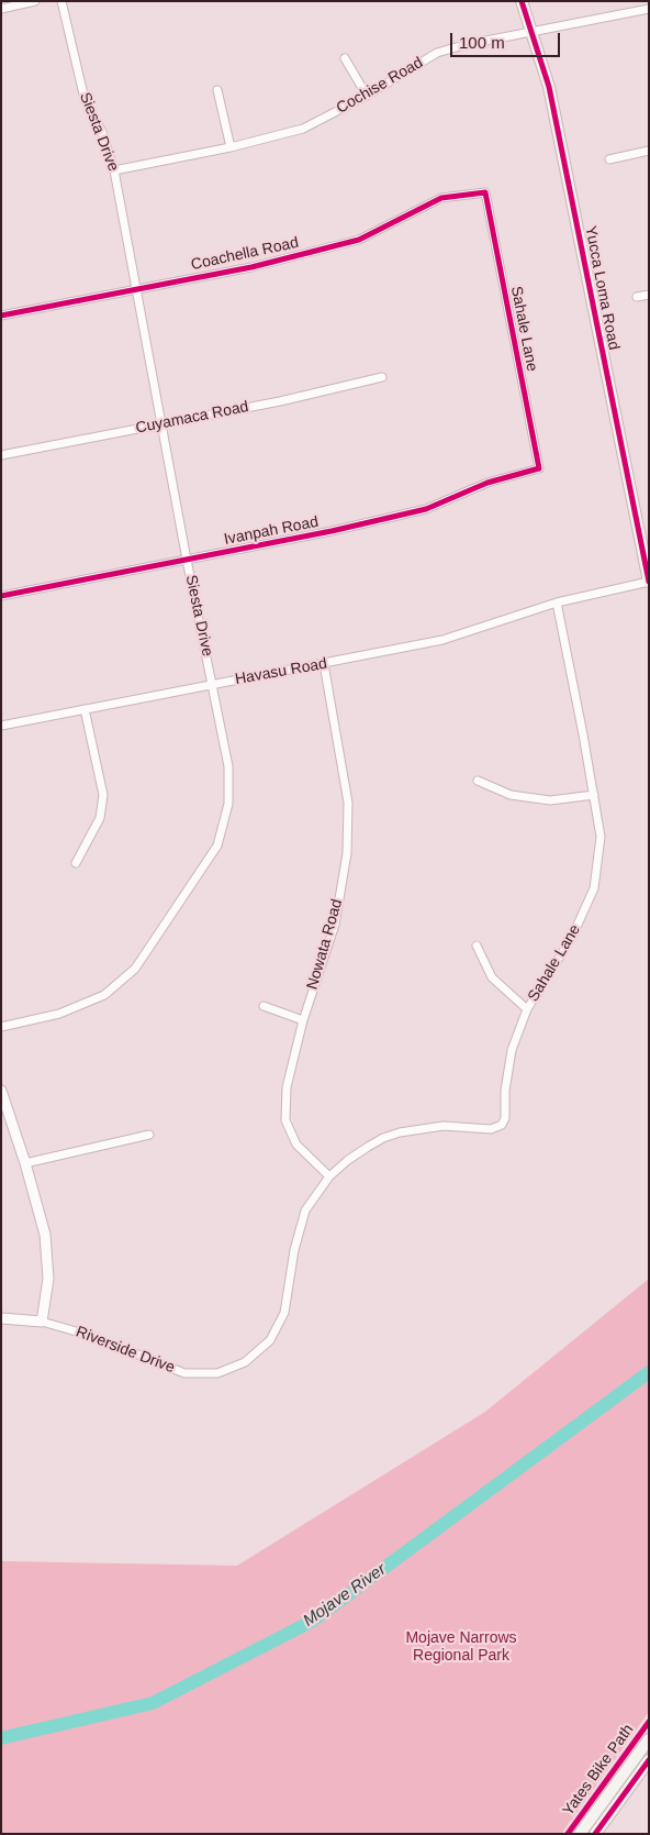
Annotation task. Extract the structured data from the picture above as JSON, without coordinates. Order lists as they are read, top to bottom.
{
  "streets": {
    "main road": ["Yucca Loma Road"],
    "street": [
      "Cochise Road",
      "Siesta Drive",
      "Coachella Road",
      "Sahale Lane",
      "Cuyamaca Road",
      "Ivanpah Road",
      "Havasu Road",
      "Nowata Road",
      "Riverside Drive"
    ],
    "cycle path": ["Yates Bike Path"]
  },
  "crossings": [
    ["Cochise Road", "Siesta Drive"],
    ["Cochise Road", "Yucca Loma Road"],
    ["Siesta Drive", "Coachella Road"],
    ["Siesta Drive", "Cuyamaca Road"],
    ["Siesta Drive", "Ivanpah Road"],
    ["Siesta Drive", "Havasu Road"],
    ["Coachella Road", "Sahale Lane"],
    ["Yucca Loma Road", "Havasu Road"],
    ["Sahale Lane", "Ivanpah Road"],
    ["Sahale Lane", "Havasu Road"],
    ["Sahale Lane", "Riverside Drive"],
    ["Havasu Road", "Nowata Road"],
    ["Nowata Road", "Riverside Drive"]
  ],
  "water": ["Mojave River"],
  "parks": ["Mojave Narrows Regional Park"],
  "scale_bar": "100 m"
}
